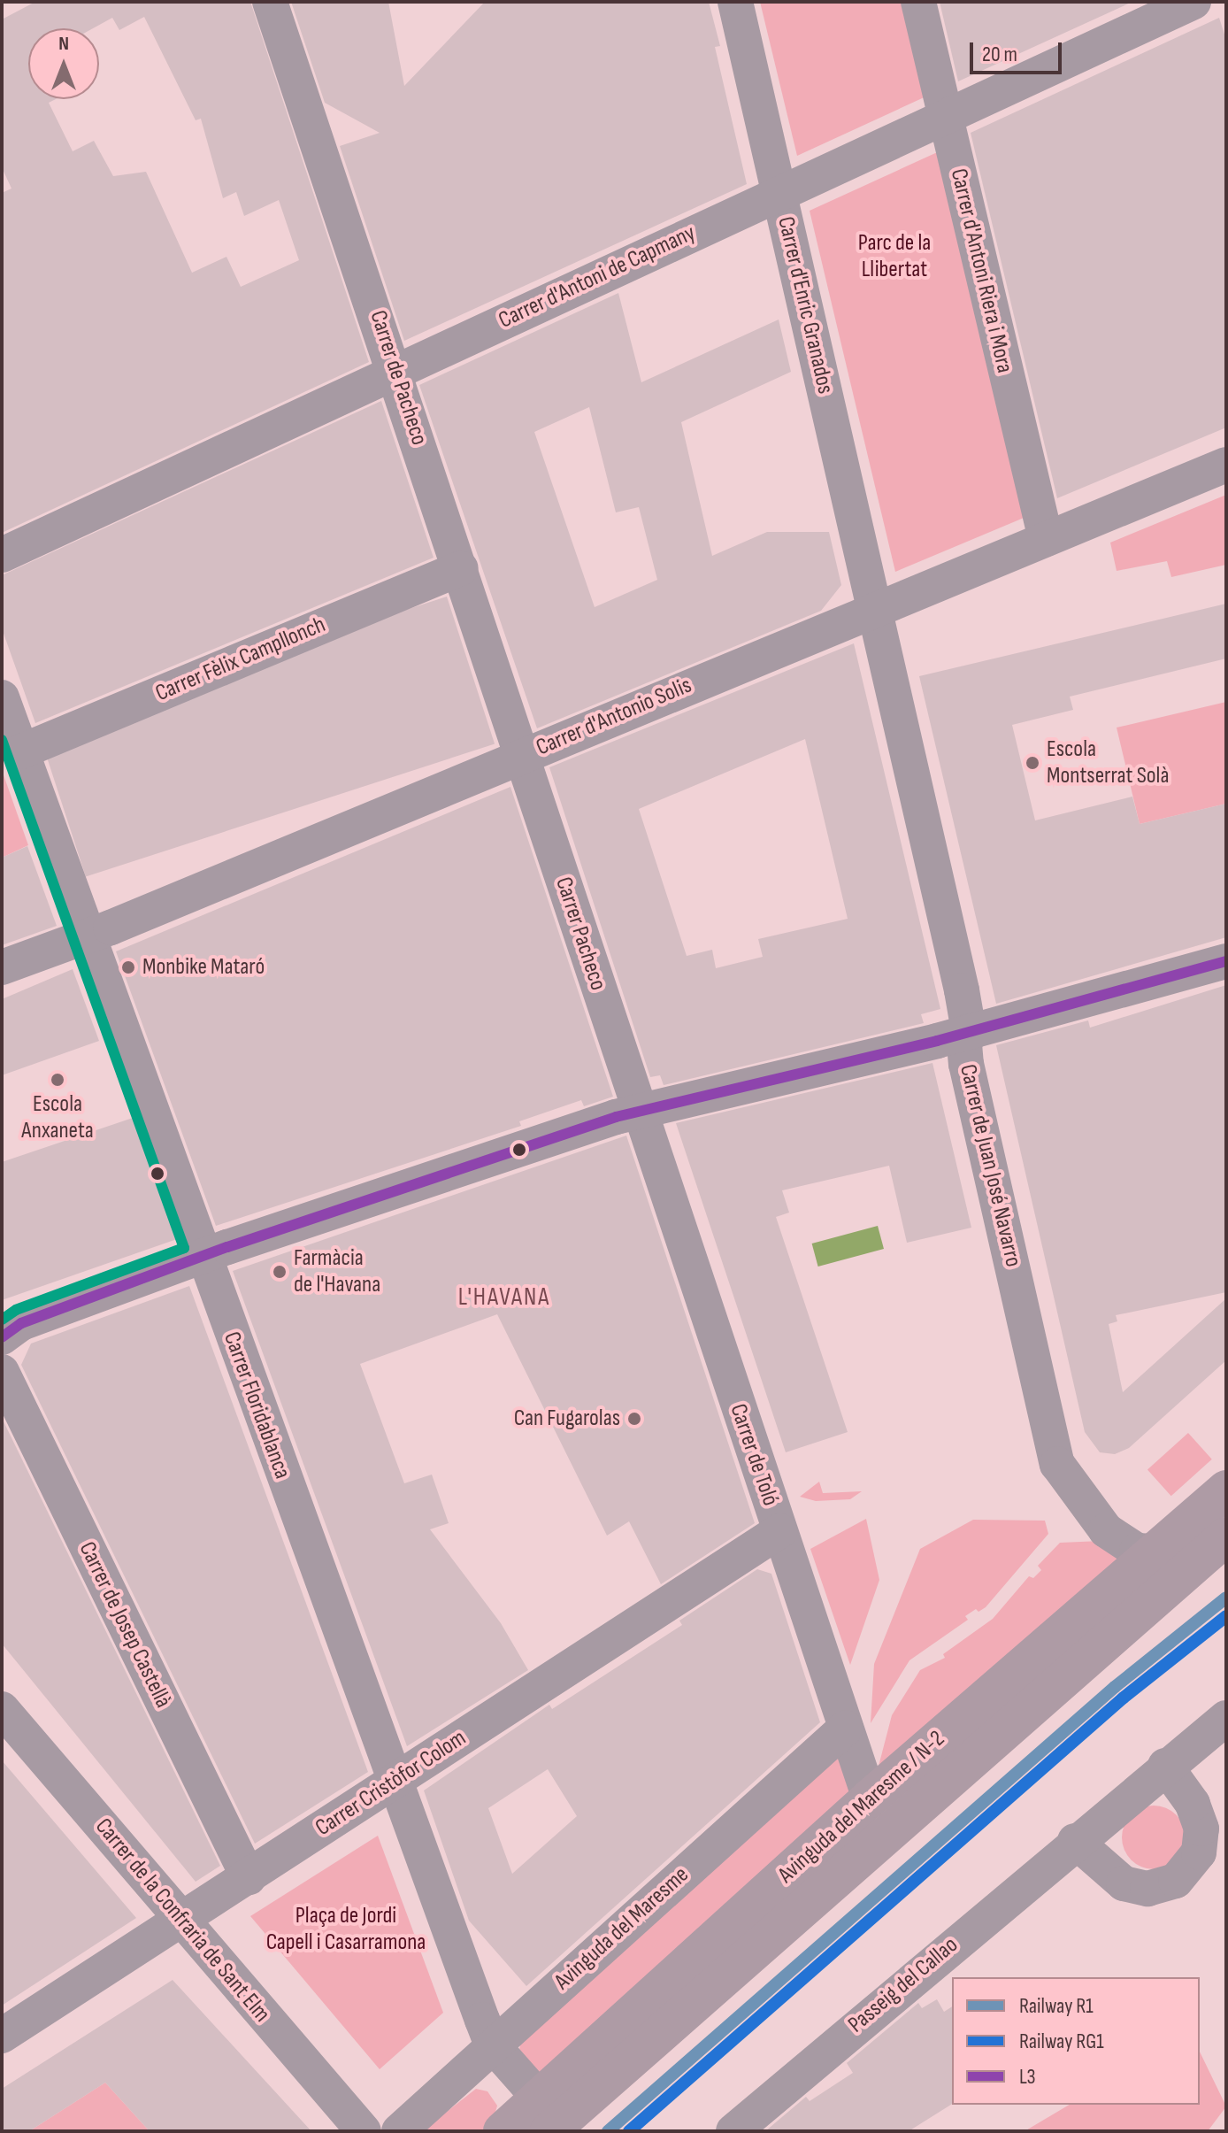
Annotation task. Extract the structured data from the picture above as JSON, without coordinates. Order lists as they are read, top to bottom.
{
  "streets": {
    "main road": ["Avinguda del Maresme / N-2"],
    "street": [
      "Carrer d'Antoni Riera i Mora",
      "Carrer d'Antoni de Capmany",
      "Carrer d'Enric Granados",
      "Carrer de Pacheco",
      "Carrer Fèlix Campllonch",
      "Carrer d'Antonio Solis",
      "Carrer Pacheco",
      "Carrer de Juan José Navarro",
      "Carrer Floridablanca",
      "Carrer de Toló",
      "Carrer de Josep Castellà",
      "Carrer Cristòfor Colom",
      "Carrer de la Confraria de Sant Elm",
      "Avinguda del Maresme",
      "Passeig del Callao"
    ]
  },
  "crossings": [
    ["Carrer d'Antoni Riera i Mora", "Carrer d'Antoni de Capmany"],
    ["Carrer d'Antoni Riera i Mora", "Carrer d'Antonio Solis"],
    ["Carrer d'Antoni de Capmany", "Carrer d'Enric Granados"],
    ["Carrer d'Antoni de Capmany", "Carrer de Pacheco"],
    ["Carrer d'Enric Granados", "Carrer d'Antonio Solis"],
    ["Carrer d'Enric Granados", "Carrer de Juan José Navarro"],
    ["Carrer de Pacheco", "Carrer Fèlix Campllonch"],
    ["Carrer de Pacheco", "Carrer d'Antonio Solis"],
    ["Carrer de Pacheco", "Carrer Pacheco"],
    ["Carrer Fèlix Campllonch", "Carrer Floridablanca"],
    ["Carrer d'Antonio Solis", "Carrer Pacheco"],
    ["Carrer d'Antonio Solis", "Carrer de Juan José Navarro"],
    ["Carrer d'Antonio Solis", "Carrer Floridablanca"],
    ["Carrer Pacheco", "Carrer de Toló"],
    ["Carrer de Juan José Navarro", "Avinguda del Maresme / N-2"],
    ["Carrer Floridablanca", "Carrer Cristòfor Colom"],
    ["Carrer Floridablanca", "Avinguda del Maresme / N-2"],
    ["Carrer Floridablanca", "Avinguda del Maresme"],
    ["Carrer de Toló", "Carrer Cristòfor Colom"],
    ["Carrer de Toló", "Avinguda del Maresme / N-2"],
    ["Carrer de Toló", "Avinguda del Maresme"],
    ["Carrer de Josep Castellà", "Carrer Cristòfor Colom"],
    ["Carrer Cristòfor Colom", "Carrer de la Confraria de Sant Elm"]
  ],
  "districts": ["L'HAVANA"],
  "parks": ["Parc de la Llibertat", "Plaça de Jordi Capell i Casarramona"],
  "places": [
    "Escola Montserrat Solà",
    "Monbike Mataró",
    "Escola Anxaneta",
    "Farmàcia de l'Havana",
    "Can Fugarolas"
  ],
  "lines": ["transit line L3", "rail line R1", "rail line RG1"],
  "legend": ["Railway R1", "Railway RG1", "L3"],
  "scale_bar": "20 m",
  "north": "top"
}
